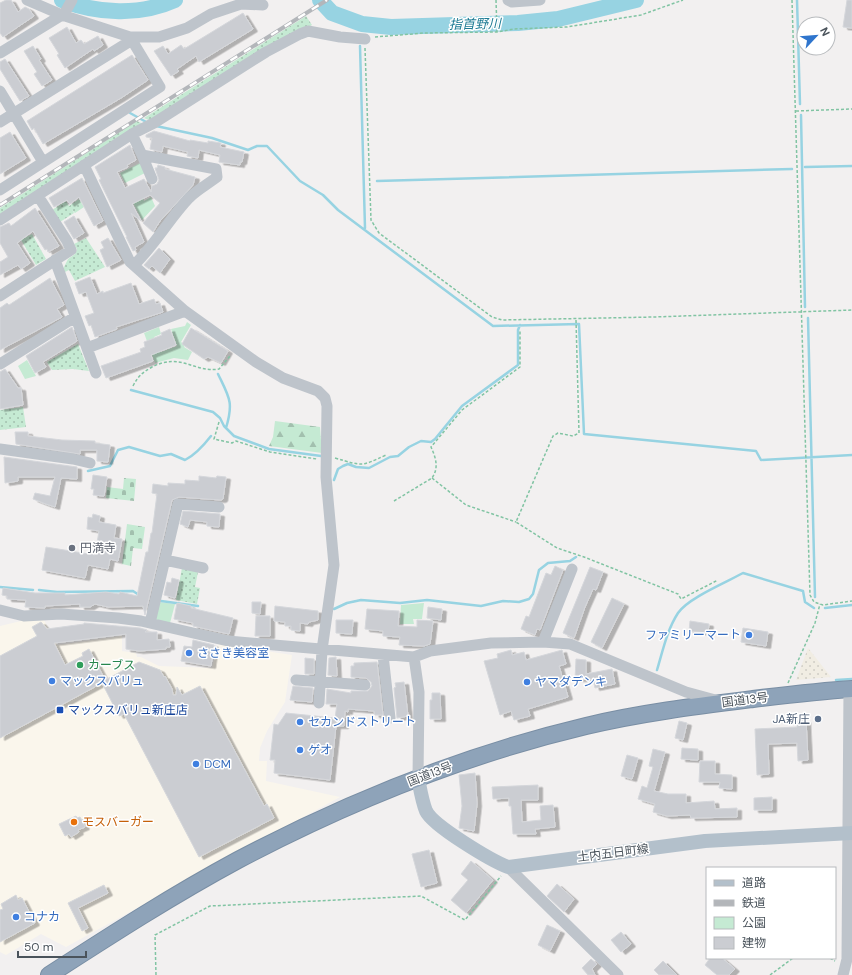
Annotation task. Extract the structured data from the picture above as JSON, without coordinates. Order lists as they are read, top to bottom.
{
  "streets": {
    "highway": ["国道13号"],
    "main road": ["土内五日町線"]
  },
  "water": ["指首野川"],
  "places": {
    "other": [
      "円満寺",
      "ファミリーマート",
      "ささき美容室",
      "カーブス",
      "マックスバリュ",
      "ヤマダデンキ",
      "JA新庄",
      "セカンドストリート",
      "ゲオ",
      "DCM",
      "モスバーガー",
      "コナカ"
    ],
    "transit": ["マックスバリュ新庄店"]
  },
  "legend": [
    "道路",
    "鉄道",
    "公園",
    "建物"
  ],
  "scale_bar": "50 m",
  "north": "top right"
}
